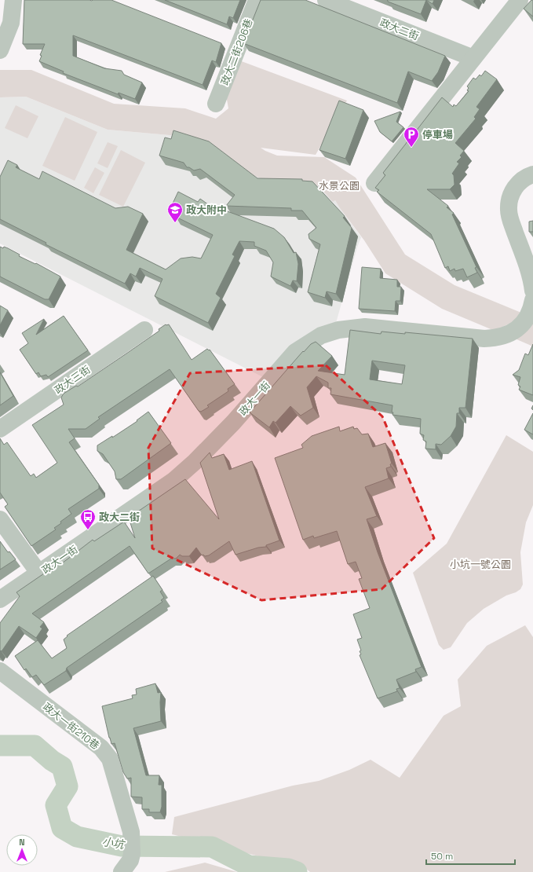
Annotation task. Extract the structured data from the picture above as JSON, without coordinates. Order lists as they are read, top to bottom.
{
  "streets": {
    "street": [
      "政大二街",
      "政大二街206巷",
      "政大三街",
      "政大一街",
      "政大一街210巷"
    ]
  },
  "water": ["小坑"],
  "parks": ["水景公園", "小坑一號公園"],
  "places": {
    "parking": ["停車場"],
    "school or university": ["政大附中"],
    "bus stop": ["政大二街"]
  },
  "scale_bar": "50 m",
  "north": "top"
}
